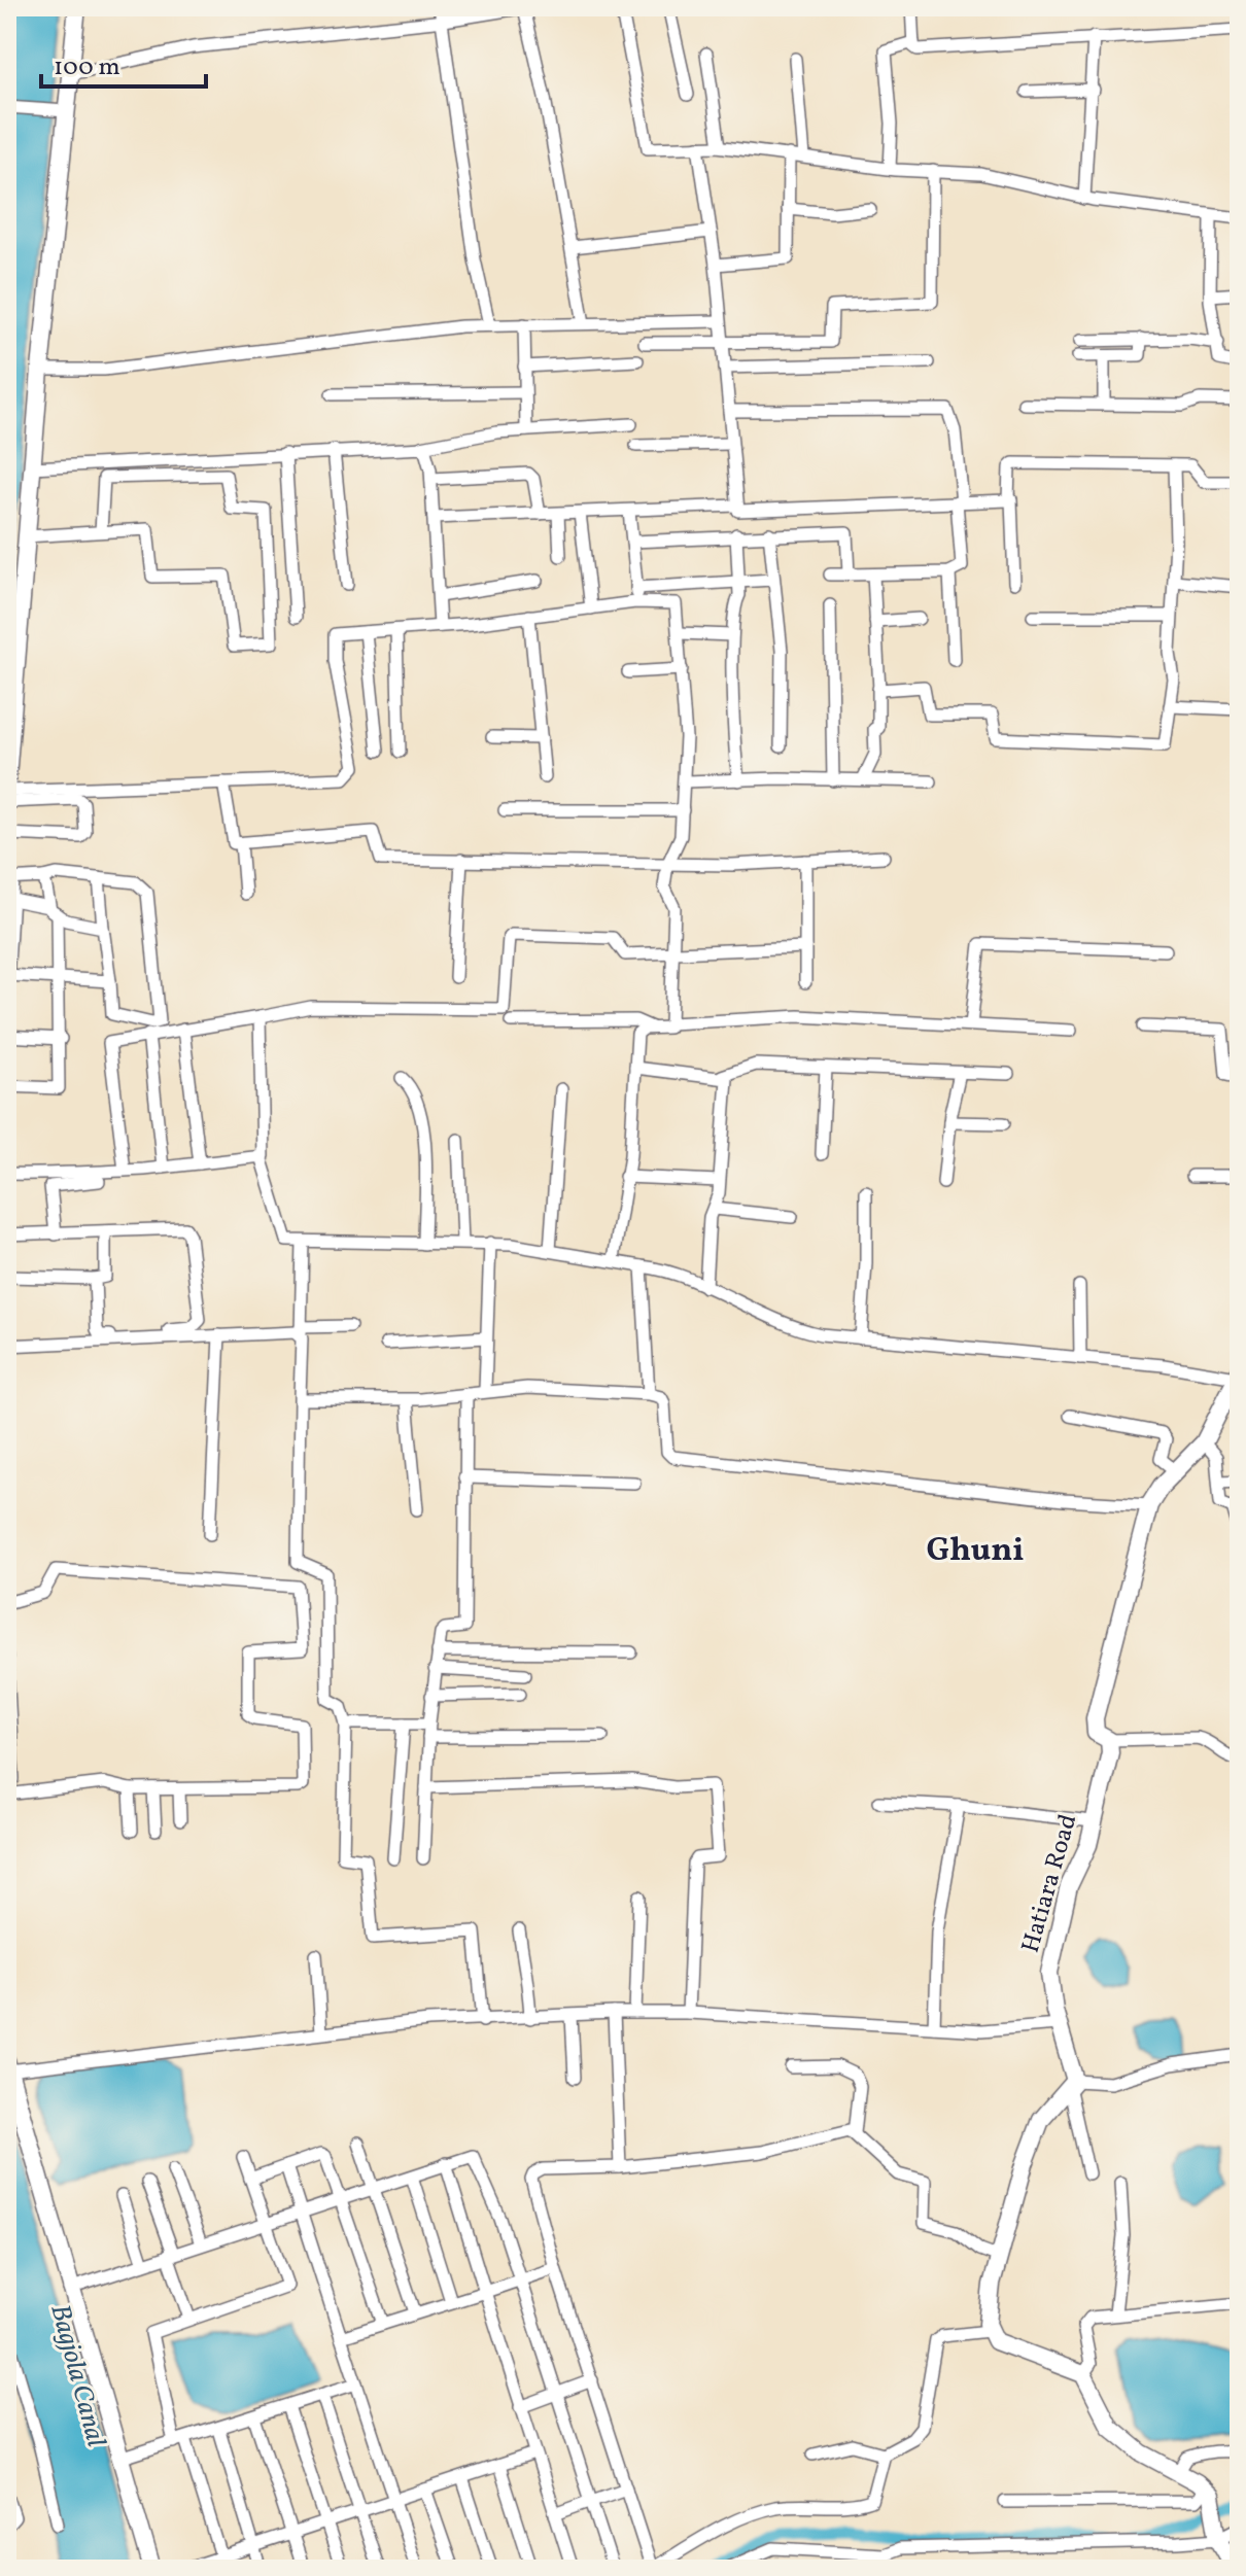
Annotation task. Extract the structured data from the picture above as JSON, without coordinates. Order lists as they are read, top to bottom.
{
  "streets": {
    "street": ["Hatiara Road"]
  },
  "districts": ["Ghuni"],
  "water": ["Bagjola Canal"],
  "scale_bar": "100 m"
}
